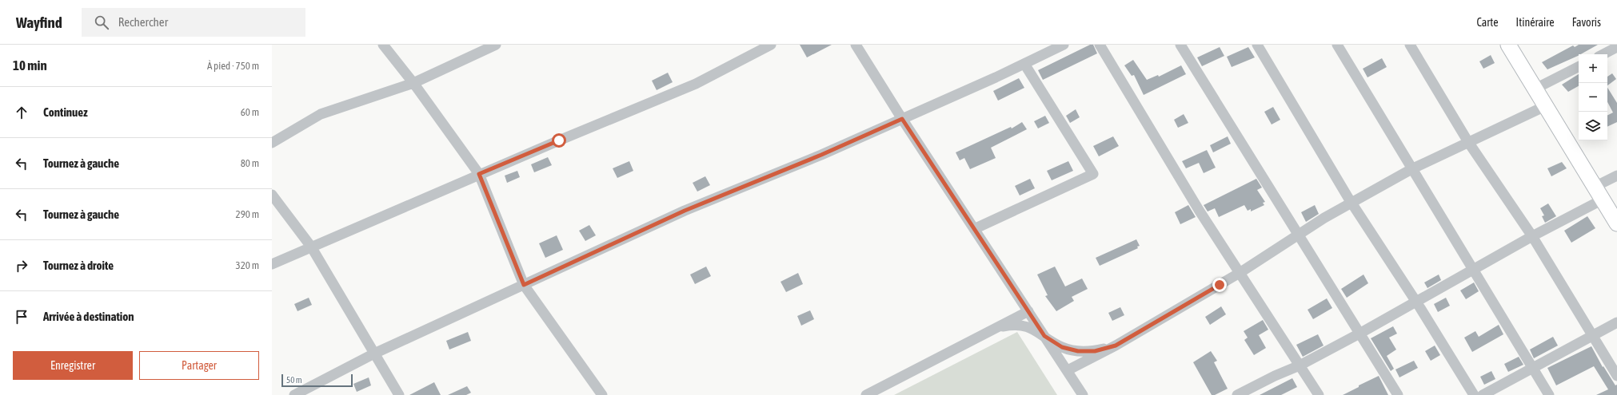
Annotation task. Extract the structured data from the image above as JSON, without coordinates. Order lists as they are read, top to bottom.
{
  "scale_bar": "50 m",
  "page": {
    "header": "Wayfind",
    "search": "Rechercher",
    "nav": ["Carte", "Itinéraire", "Favoris"],
    "heading": ["10 min", "À pied · 750 m"],
    "map_buttons": ["+", "−"],
    "list": [
      ["Continuez", "60 m"],
      ["Tournez à gauche", "80 m"],
      ["Tournez à gauche", "290 m"],
      ["Tournez à droite", "320 m"],
      "Arrivée à destination"
    ],
    "buttons": ["Enregistrer", "Partager"],
    "scale": "50 m"
  }
}
